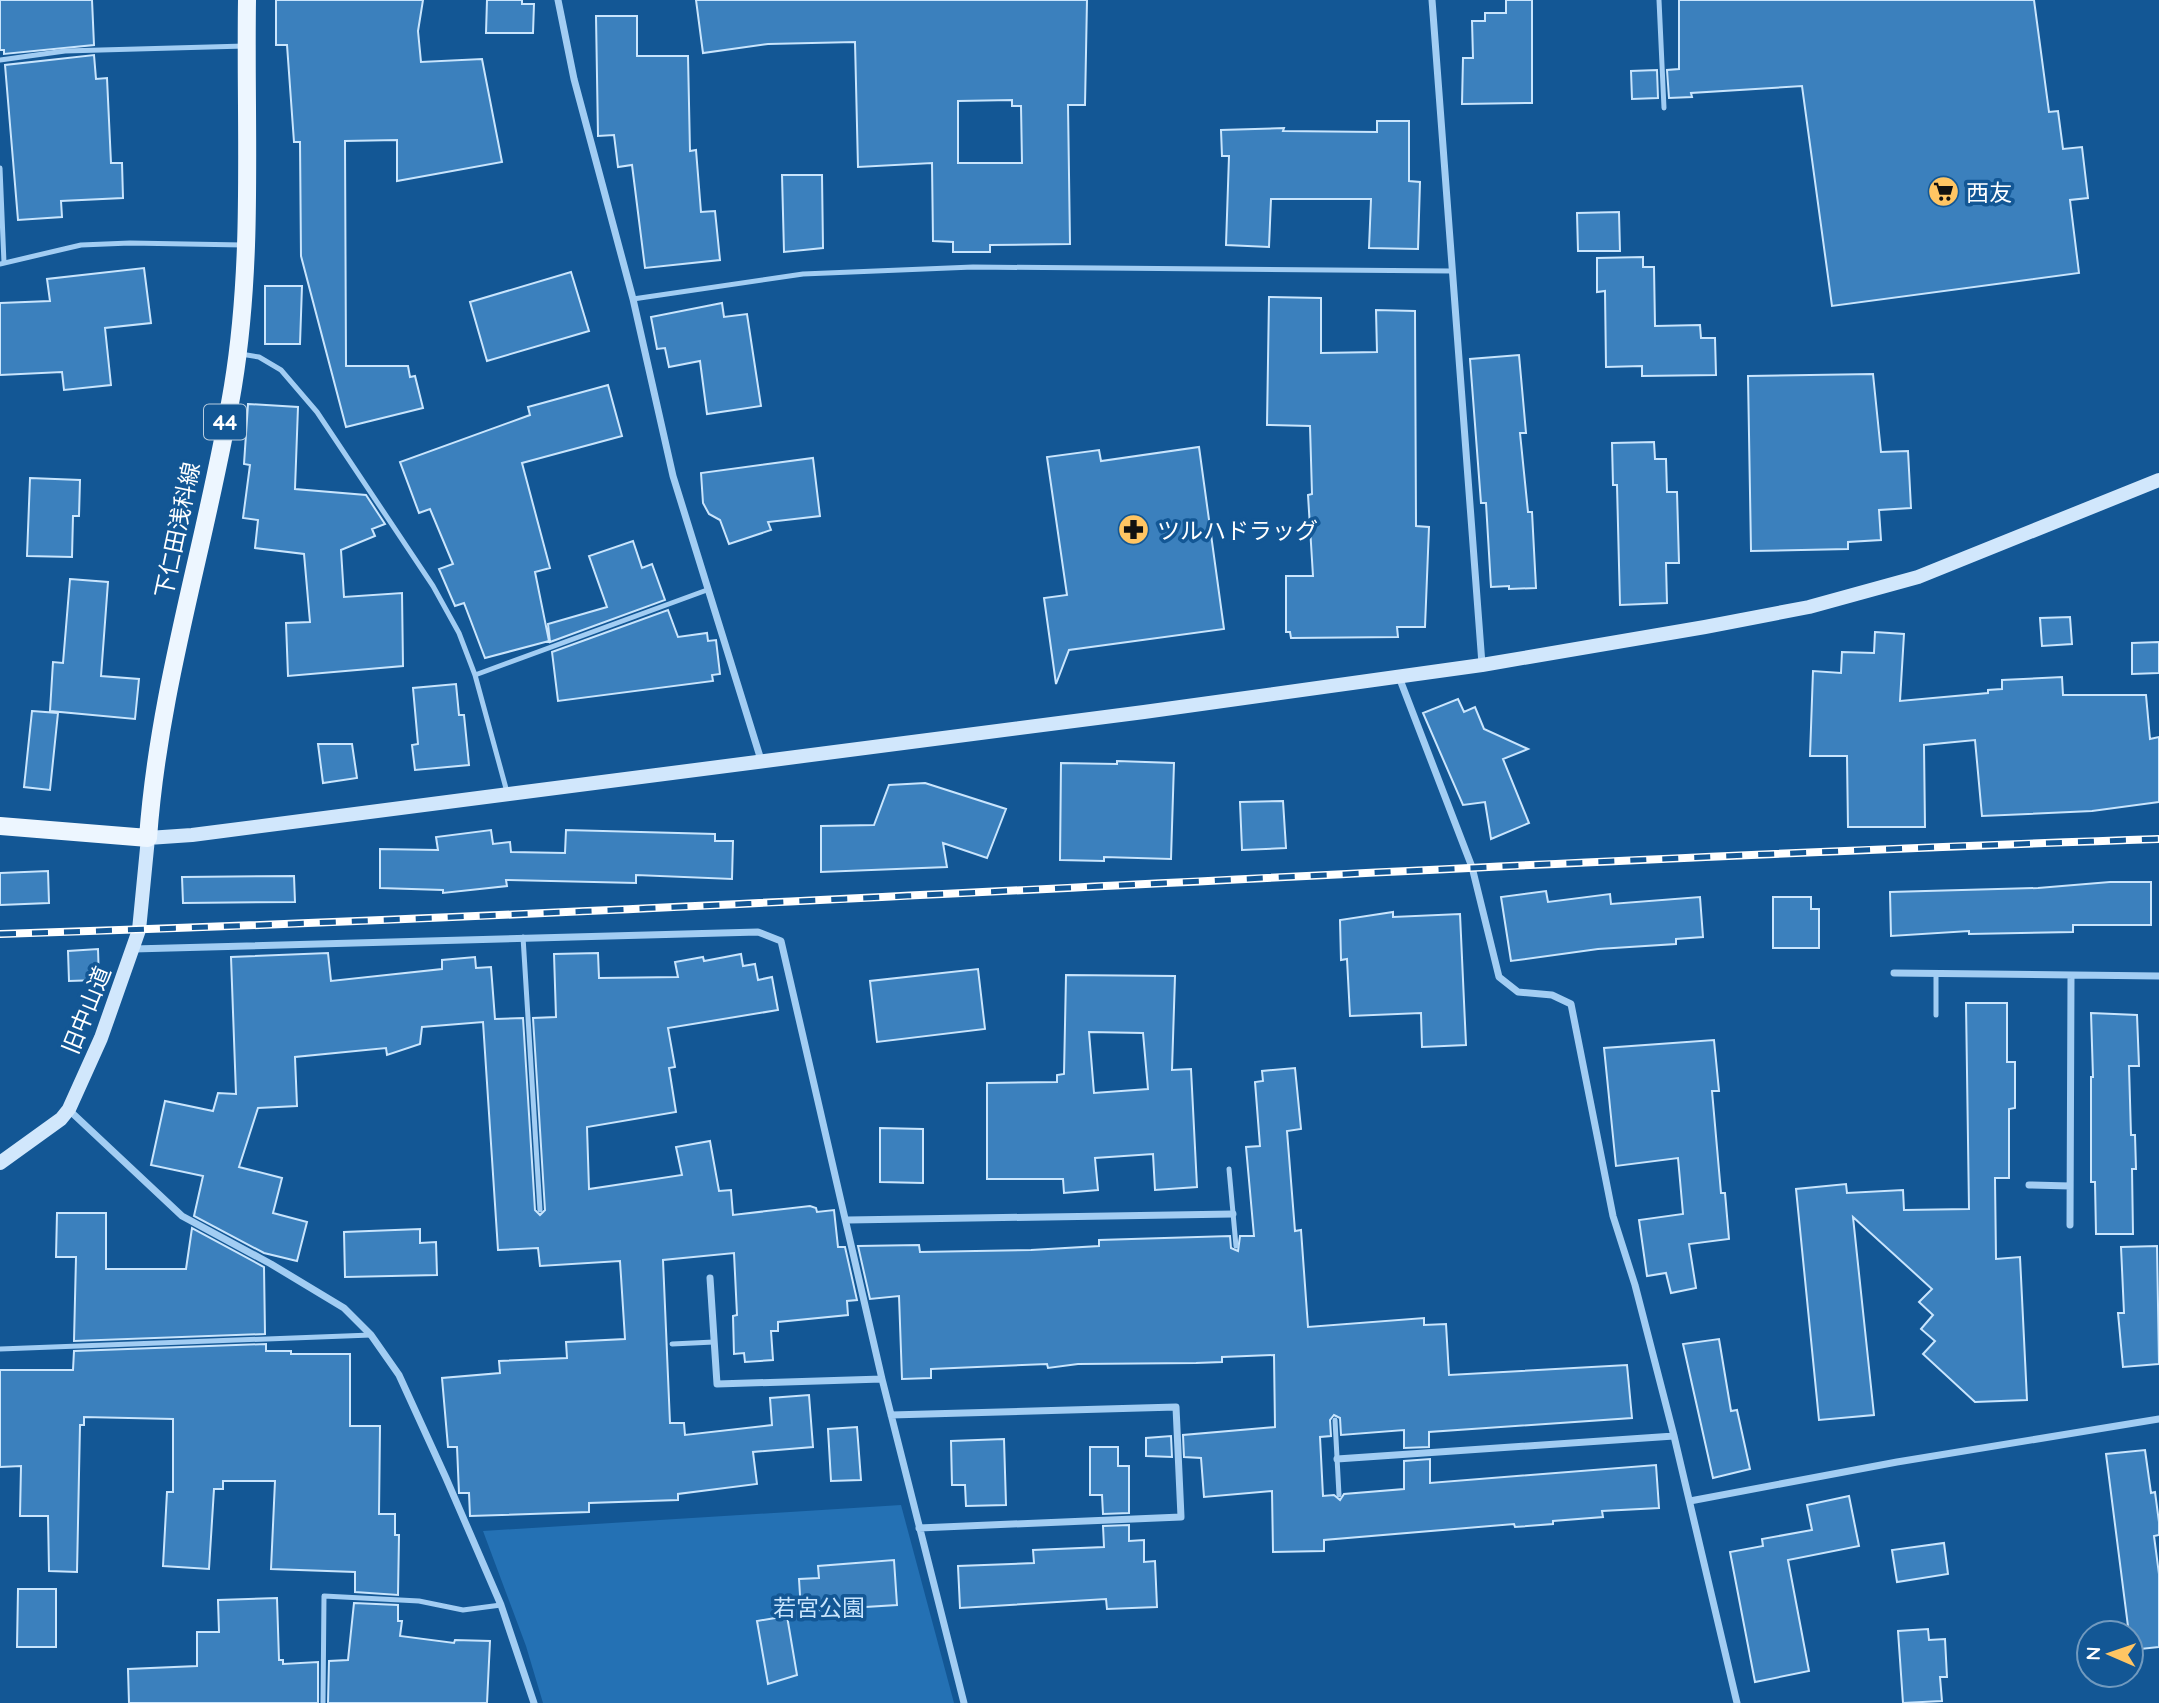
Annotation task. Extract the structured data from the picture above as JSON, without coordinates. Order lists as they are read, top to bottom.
{
  "streets": {
    "main road": ["44", "下仁田浅科線"],
    "street": ["旧中山道"]
  },
  "crossings": [
    ["下仁田浅科線", "旧中山道"]
  ],
  "parks": ["若宮公園"],
  "places": {
    "supermarket": ["西友"],
    "pharmacy": ["ツルハドラッグ"]
  },
  "north": "left"
}
